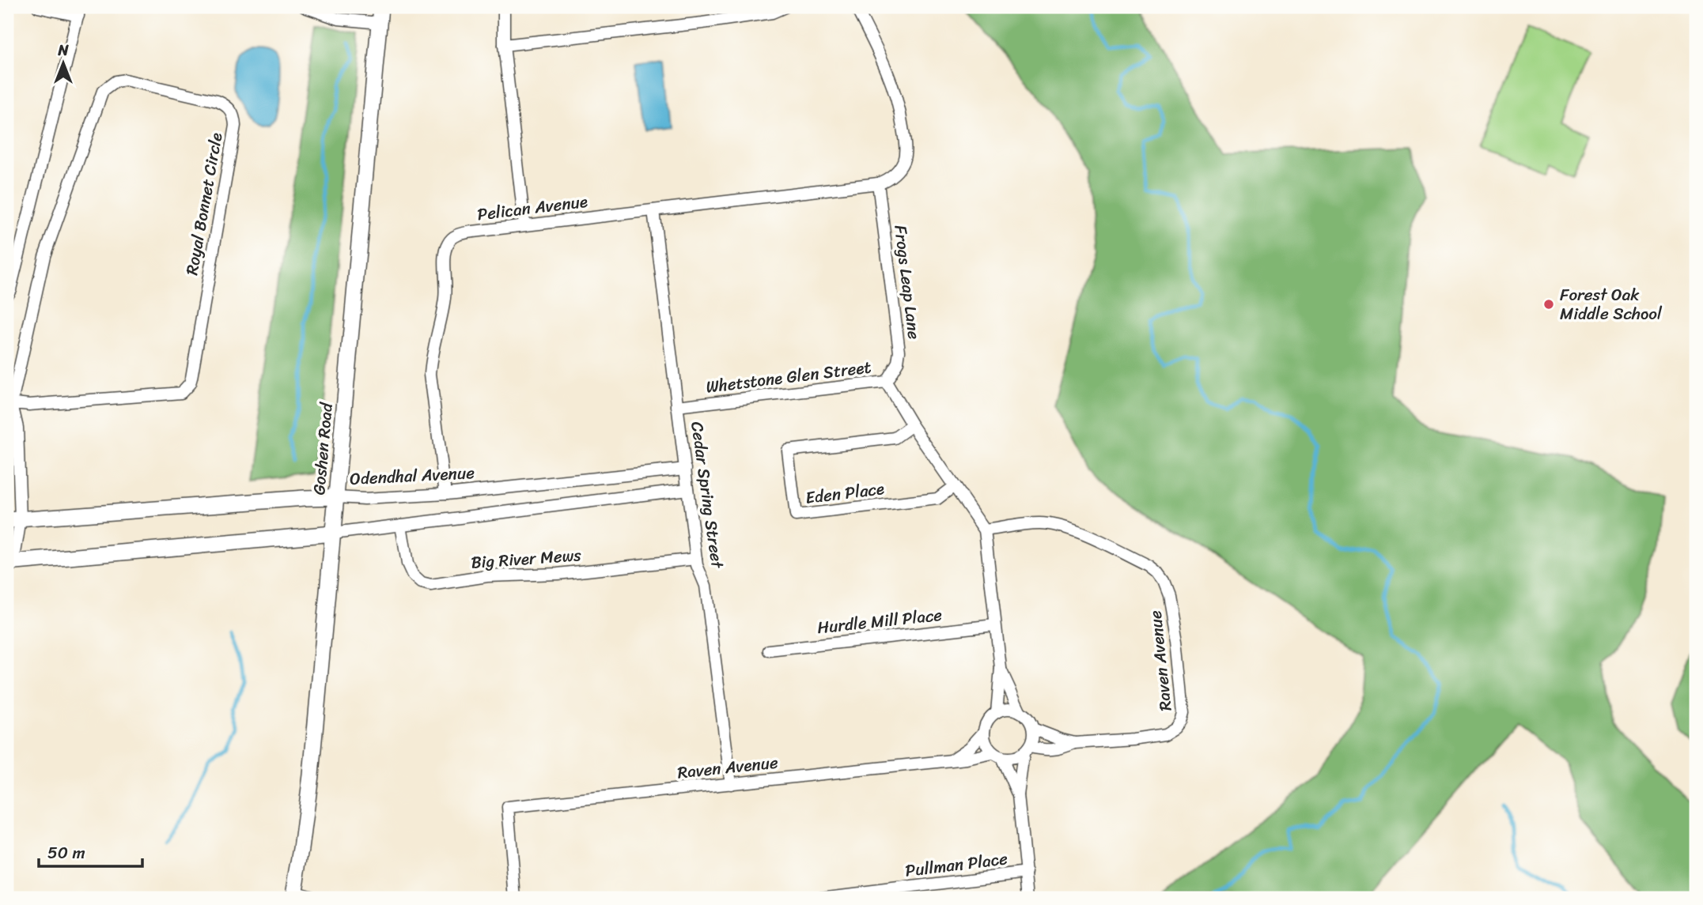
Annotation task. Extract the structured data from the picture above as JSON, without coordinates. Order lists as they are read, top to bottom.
{
  "streets": {
    "street": [
      "Royal Bonnet Circle",
      "Pelican Avenue",
      "Frogs Leap Lane",
      "Whetstone Glen Street",
      "Goshen Road",
      "Odendhal Avenue",
      "Eden Place",
      "Cedar Spring Street",
      "Big River Mews",
      "Hurdle Mill Place",
      "Raven Avenue",
      "Pullman Place"
    ]
  },
  "crossings": [
    ["Royal Bonnet Circle", "Odendhal Avenue"],
    ["Pelican Avenue", "Frogs Leap Lane"],
    ["Pelican Avenue", "Odendhal Avenue"],
    ["Pelican Avenue", "Cedar Spring Street"],
    ["Frogs Leap Lane", "Whetstone Glen Street"],
    ["Whetstone Glen Street", "Eden Place"],
    ["Whetstone Glen Street", "Cedar Spring Street"],
    ["Whetstone Glen Street", "Hurdle Mill Place"],
    ["Whetstone Glen Street", "Raven Avenue"],
    ["Goshen Road", "Odendhal Avenue"],
    ["Odendhal Avenue", "Cedar Spring Street"],
    ["Cedar Spring Street", "Big River Mews"],
    ["Cedar Spring Street", "Raven Avenue"]
  ],
  "places": ["Forest Oak Middle School"],
  "scale_bar": "50 m",
  "north": "top"
}
